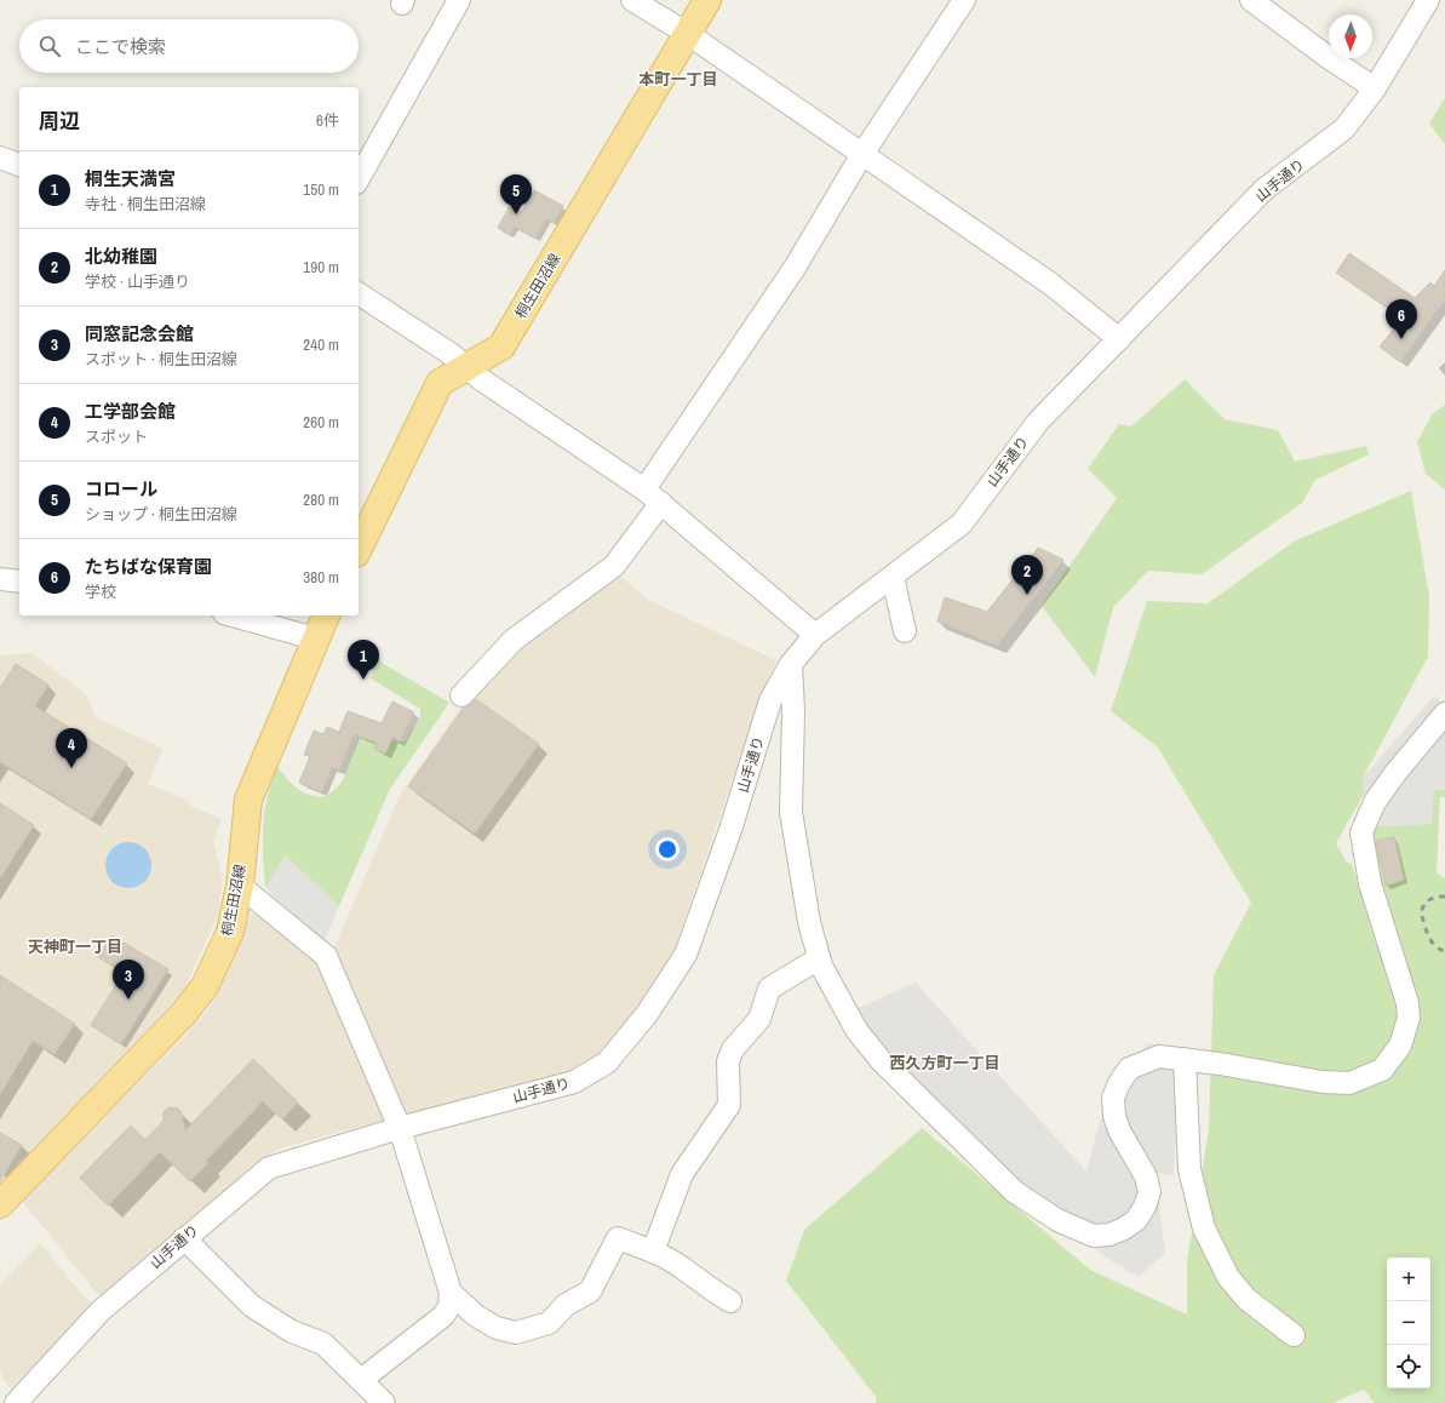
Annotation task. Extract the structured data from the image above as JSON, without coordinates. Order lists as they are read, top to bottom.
{
  "streets": {
    "main road": ["桐生田沼線"],
    "street": ["山手通り"]
  },
  "districts": ["本町一丁目", "天神町一丁目", "西久方町一丁目"],
  "north": "bottom",
  "page": {
    "search": "ここで検索",
    "heading": ["周辺", "6件"],
    "list": [
      {
        "mark": "1",
        "name": "桐生天満宮",
        "note": "寺社 · 桐生田沼線",
        "value": "150 m"
      },
      {
        "mark": "2",
        "name": "北幼稚園",
        "note": "学校 · 山手通り",
        "value": "190 m"
      },
      {
        "mark": "3",
        "name": "同窓記念会館",
        "note": "スポット · 桐生田沼線",
        "value": "240 m"
      },
      {
        "mark": "4",
        "name": "工学部会館",
        "note": "スポット",
        "value": "260 m"
      },
      {
        "mark": "5",
        "name": "コロール",
        "note": "ショップ · 桐生田沼線",
        "value": "280 m"
      },
      {
        "mark": "6",
        "name": "たちばな保育園",
        "note": "学校",
        "value": "380 m"
      }
    ],
    "pins": [
      "5",
      "6",
      "2",
      "1",
      "4",
      "3"
    ],
    "map_buttons": ["+", "−"]
  }
}
